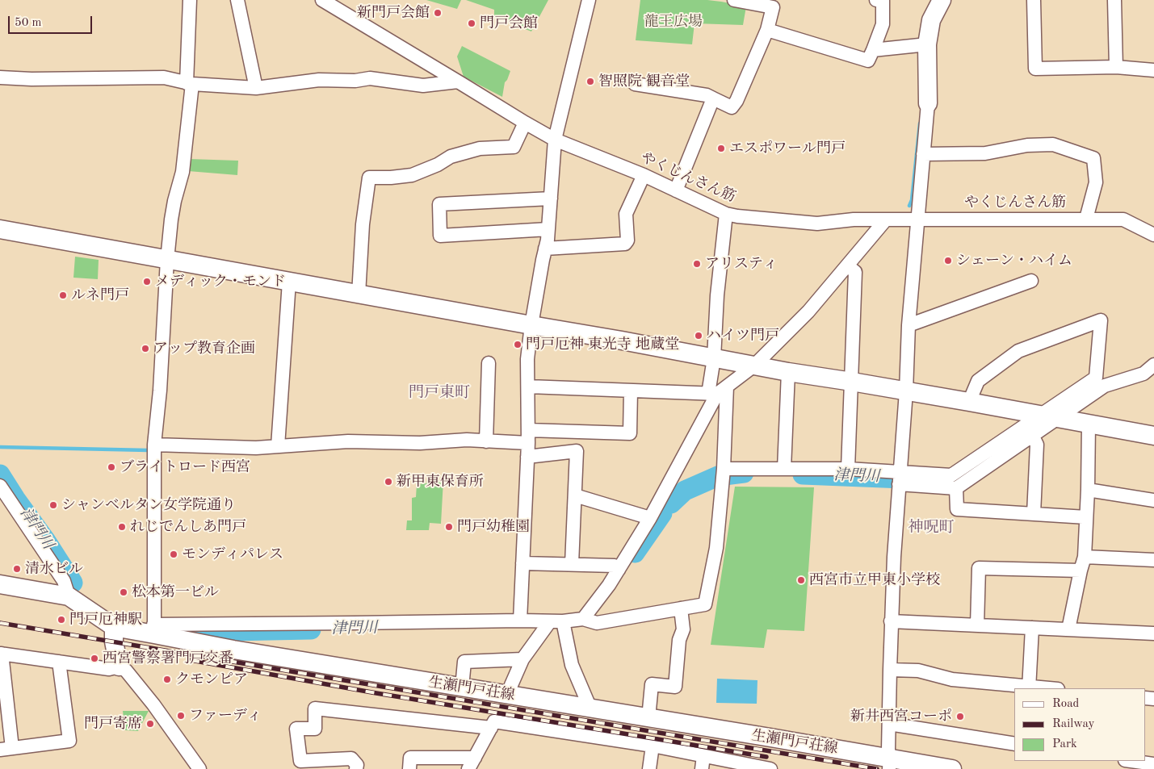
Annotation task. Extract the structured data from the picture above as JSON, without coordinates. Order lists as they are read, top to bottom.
{
  "streets": {
    "street": ["やくじんさん筋", "生瀬門戸荘線"]
  },
  "districts": ["門戸東町", "神呪町"],
  "water": ["津門川"],
  "parks": ["龍王広場"],
  "places": [
    "新門戸会館",
    "門戸会館",
    "智照院 観音堂",
    "エスポワール門戸",
    "シェーン・ハイム",
    "アリスティ",
    "メディック・モンド",
    "ルネ門戸",
    "ハイツ門戸",
    "門戸厄神 東光寺 地蔵堂",
    "アップ教育企画",
    "ブライトロード西宮",
    "新甲東保育所",
    "シャンベルタン女学院通り",
    "れじでんしあ門戸",
    "門戸幼稚園",
    "モンディパレス",
    "清水ビル",
    "西宮市立甲東小学校",
    "松本第一ビル",
    "門戸厄神駅",
    "西宮警察署門戸交番",
    "クモンピア",
    "ファーディ",
    "新井西宮コーポ",
    "門戸寄席"
  ],
  "legend": ["Road", "Railway", "Park"],
  "scale_bar": "50 m"
}
